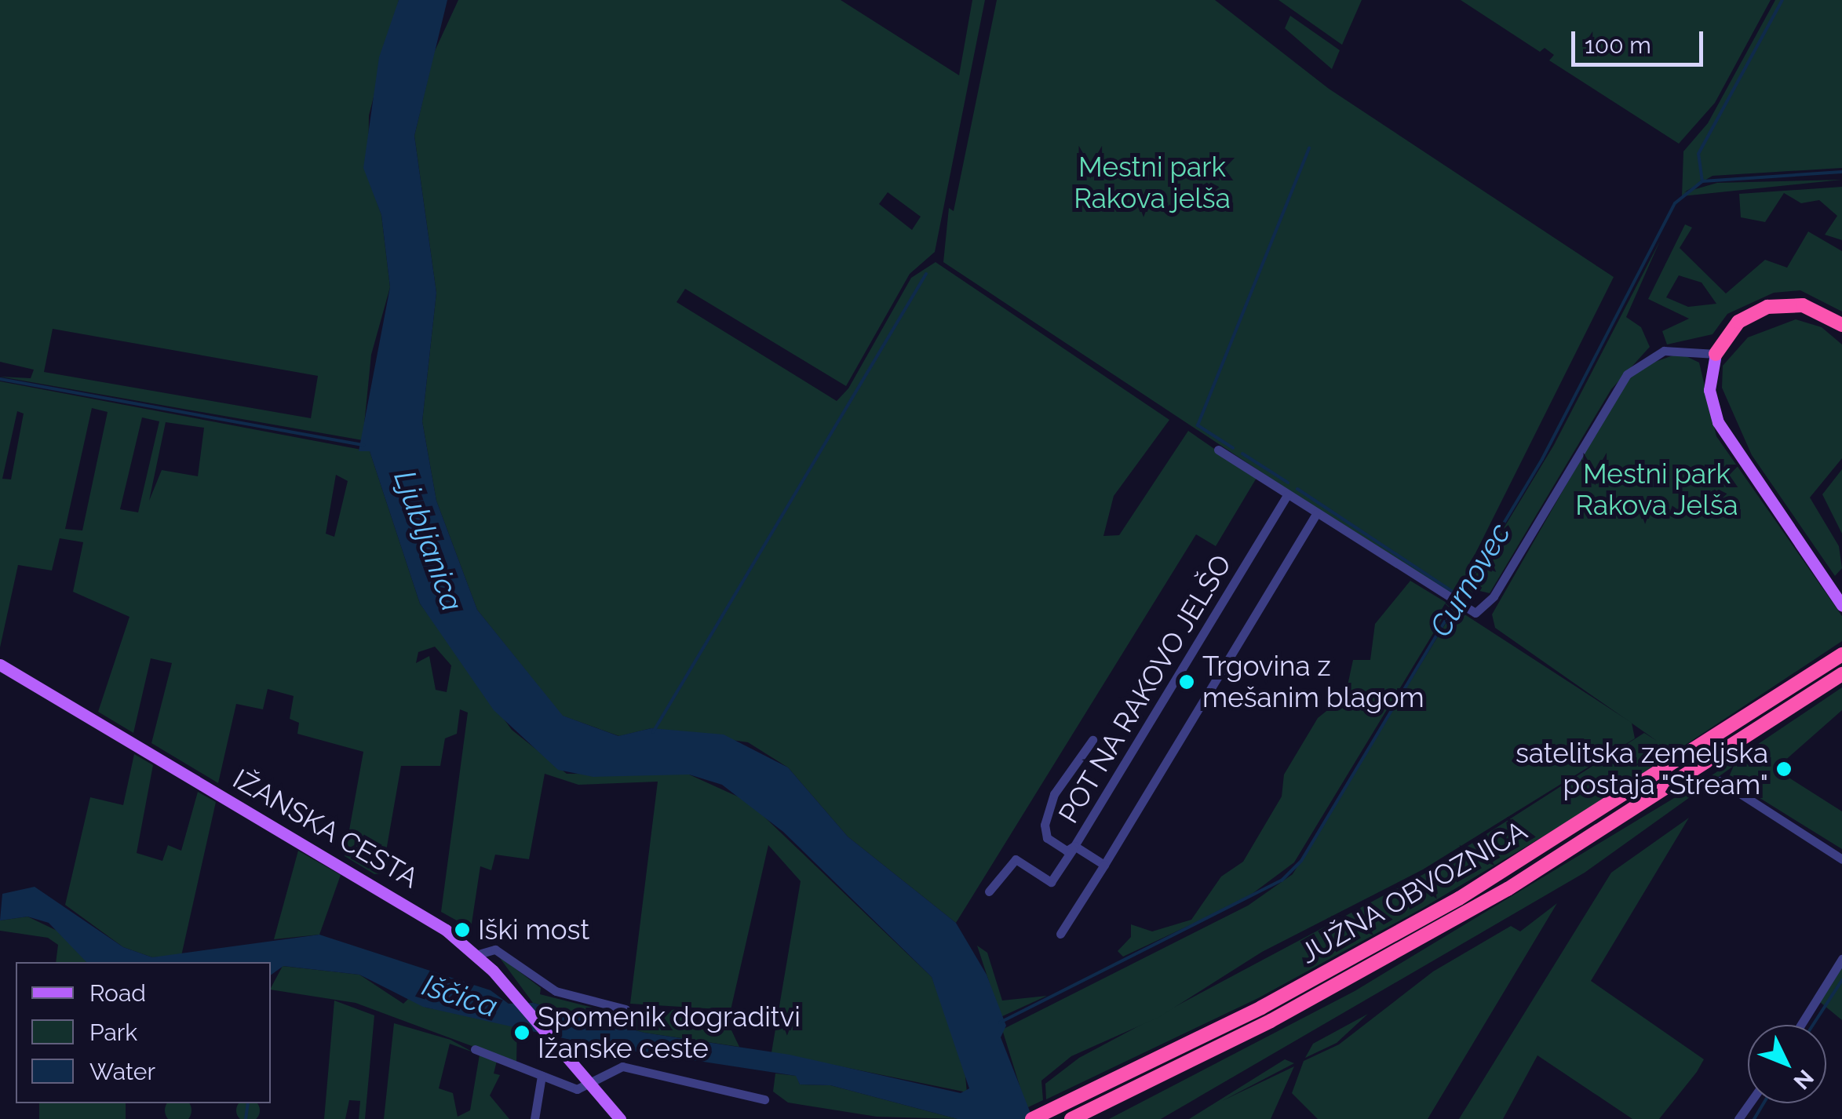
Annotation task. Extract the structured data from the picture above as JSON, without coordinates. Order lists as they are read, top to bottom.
{
  "streets": {
    "highway": ["JUŽNA OBVOZNICA"],
    "main road": ["IŽANSKA CESTA"],
    "street": ["POT NA RAKOVO JELŠO"]
  },
  "water": ["Ljubljanica", "Curnovec", "Iščica"],
  "parks": ["Mestni park Rakova jelša", "Mestni park Rakova Jelša"],
  "places": [
    "Trgovina z mešanim blagom",
    "satelitska zemeljska postaja \"Stream\"",
    "Iški most",
    "Spomenik dograditvi Ižanske ceste"
  ],
  "legend": ["Road", "Park", "Water"],
  "scale_bar": "100 m",
  "north": "bottom right"
}
